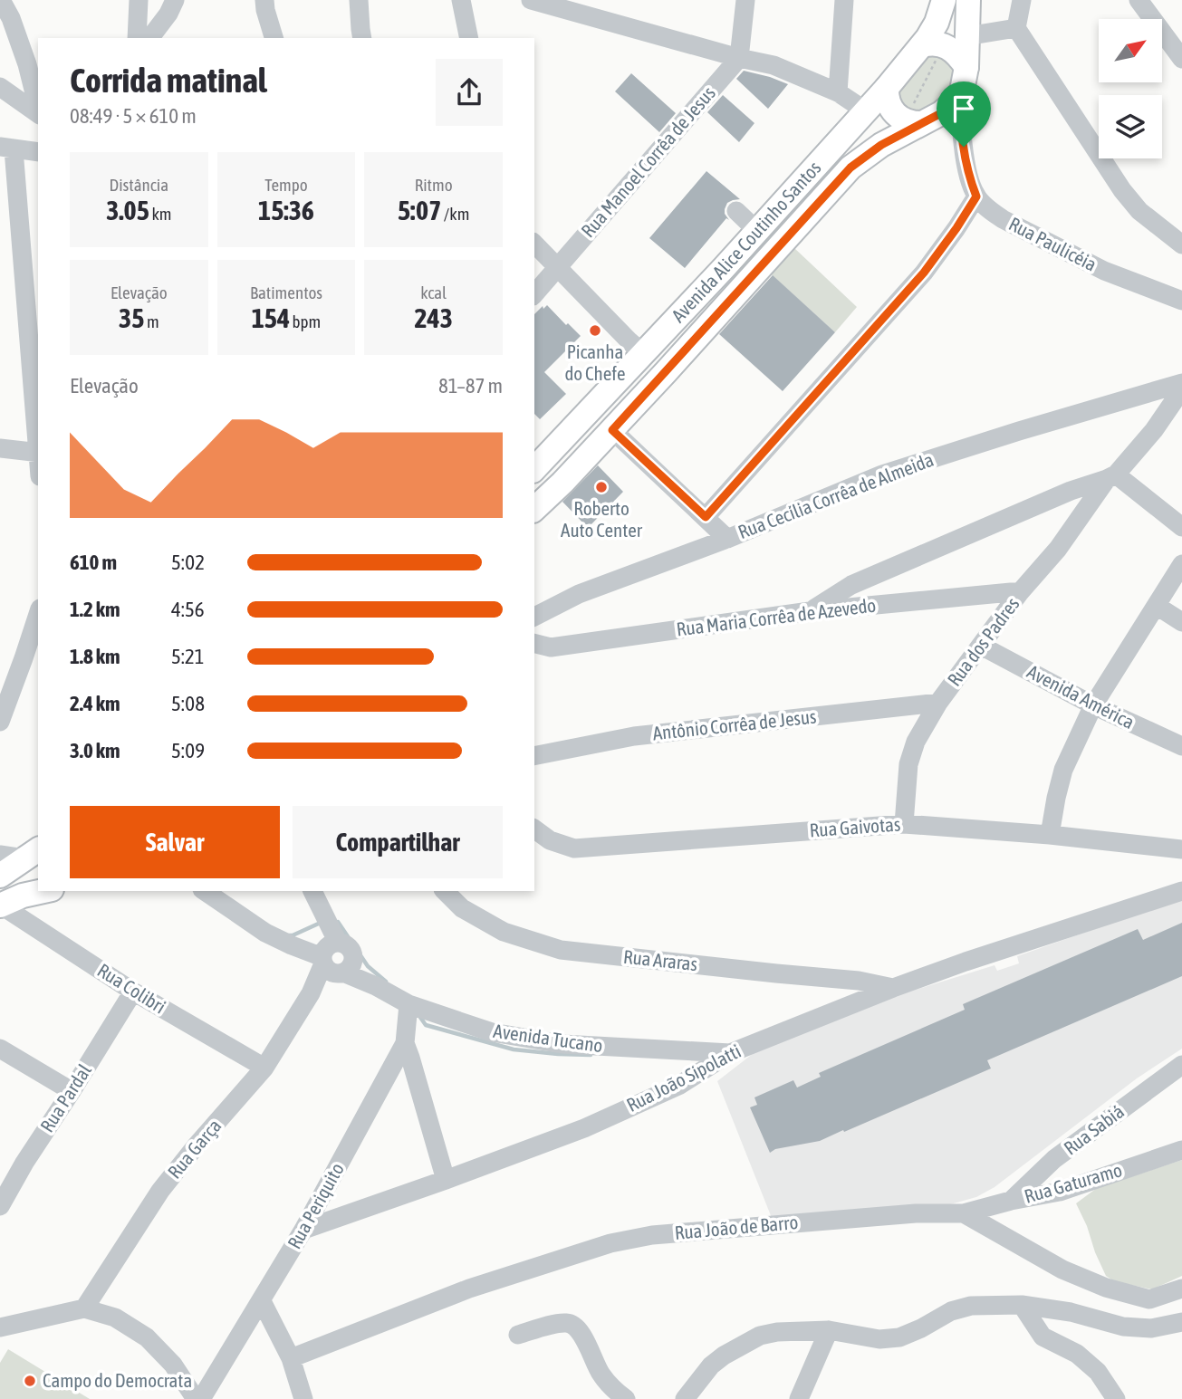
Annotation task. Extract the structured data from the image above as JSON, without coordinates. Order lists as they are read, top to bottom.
{
  "streets": {
    "main road": ["Avenida Alice Coutinho Santos"],
    "street": [
      "Rua Manoel Corrêa de Jesus",
      "Rua Paulicéia",
      "Rua Cecília Corrêa de Almeida",
      "Rua Maria Corrêa de Azevedo",
      "Rua dos Padres",
      "Avenida América",
      "Antônio Corrêa de Jesus",
      "Rua Gaivotas",
      "Rua Araras",
      "Rua Colibri",
      "Avenida Tucano",
      "Rua João Sipolatti",
      "Rua Pardal",
      "Rua Sabiá",
      "Rua Garça",
      "Rua Gaturamo",
      "Rua Periquito",
      "Rua João de Barro"
    ]
  },
  "crossings": [
    ["Rua Maria Corrêa de Azevedo", "Rua dos Padres"],
    ["Rua dos Padres", "Avenida América"],
    ["Rua dos Padres", "Antônio Corrêa de Jesus"],
    ["Rua dos Padres", "Rua Gaivotas"],
    ["Rua Araras", "Rua João Sipolatti"],
    ["Rua Colibri", "Rua Pardal"],
    ["Rua Colibri", "Rua Garça"],
    ["Avenida Tucano", "Rua João Sipolatti"],
    ["Avenida Tucano", "Rua Garça"],
    ["Avenida Tucano", "Rua Periquito"],
    ["Rua João Sipolatti", "Rua Periquito"],
    ["Rua Sabiá", "Rua Gaturamo"],
    ["Rua Gaturamo", "Rua João de Barro"]
  ],
  "places": ["Picanha do Chefe", "Roberto Auto Center", "Campo do Democrata"],
  "north": "top right",
  "page": {
    "heading": ["Corrida matinal", "08:49 · 5 × 610 m"],
    "stats": [
      ["Distância", "3.05 km"],
      ["Tempo", "15:36"],
      ["Ritmo", "5:07 /km"],
      ["Elevação", "35 m"],
      ["Batimentos", "154 bpm"],
      ["kcal", "243"]
    ],
    "chart": ["Elevação", "81–87 m"],
    "list": [
      {
        "name": "610 m",
        "note": "5:02"
      },
      {
        "name": "1.2 km",
        "note": "4:56"
      },
      {
        "name": "1.8 km",
        "note": "5:21"
      },
      {
        "name": "2.4 km",
        "note": "5:08"
      },
      {
        "name": "3.0 km",
        "note": "5:09"
      }
    ],
    "buttons": ["Salvar", "Compartilhar"]
  }
}
